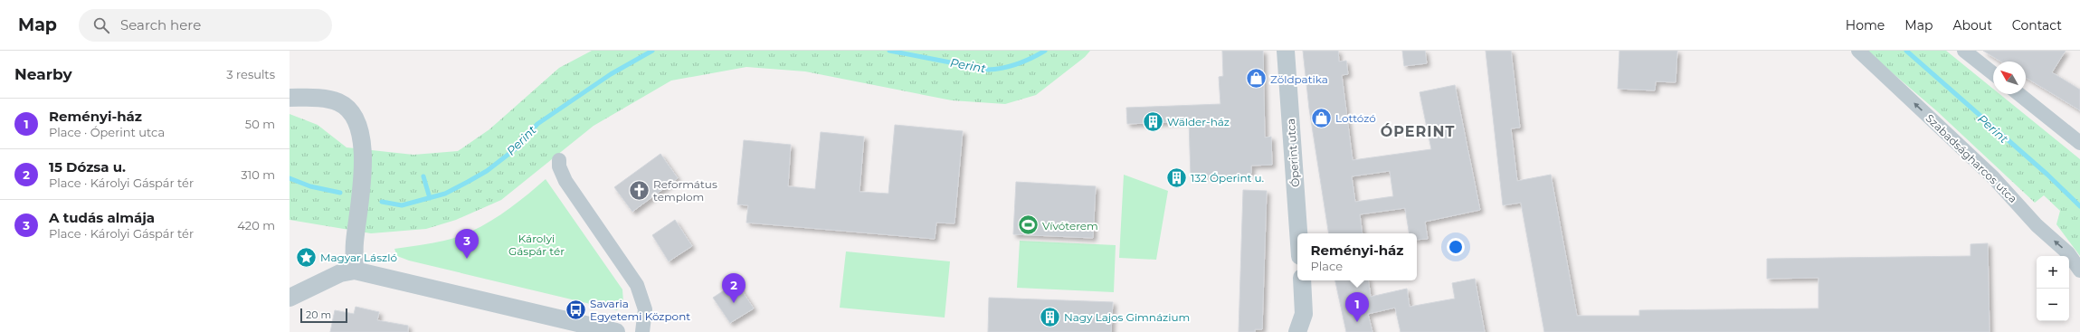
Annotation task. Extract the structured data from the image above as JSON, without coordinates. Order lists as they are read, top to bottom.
{
  "streets": {
    "street": ["Óperint utca", "Szabadságharcos utca"]
  },
  "districts": ["ÓPERINT"],
  "water": ["Perint"],
  "parks": ["Károlyi Gáspár tér"],
  "places": {
    "shop": ["Zöldpatika", "Lottózó"],
    "building": ["Wälder-ház", "132 Óperint u.", "Nagy Lajos Gimnázium"],
    "church": ["Református templom"],
    "sports": ["Vívóterem"],
    "place": ["Magyar László"],
    "bus stop": ["Savaria Egyetemi Központ"]
  },
  "scale_bar": "20 m",
  "north": "top left",
  "page": {
    "header": "Map",
    "search": "Search here",
    "nav": [
      "Home",
      "Map",
      "About",
      "Contact"
    ],
    "heading": ["Nearby", "3 results"],
    "list": [
      {
        "mark": "1",
        "name": "Reményi-ház",
        "note": "Place · Óperint utca",
        "value": "50 m"
      },
      {
        "mark": "2",
        "name": "15 Dózsa u.",
        "note": "Place · Károlyi Gáspár tér",
        "value": "310 m"
      },
      {
        "mark": "3",
        "name": "A tudás almája",
        "note": "Place · Károlyi Gáspár tér",
        "value": "420 m"
      }
    ],
    "pins": ["3", "2", "1"],
    "popup": ["Reményi-ház", "Place"],
    "map_buttons": ["+", "−"],
    "scale": "20 m"
  }
}
